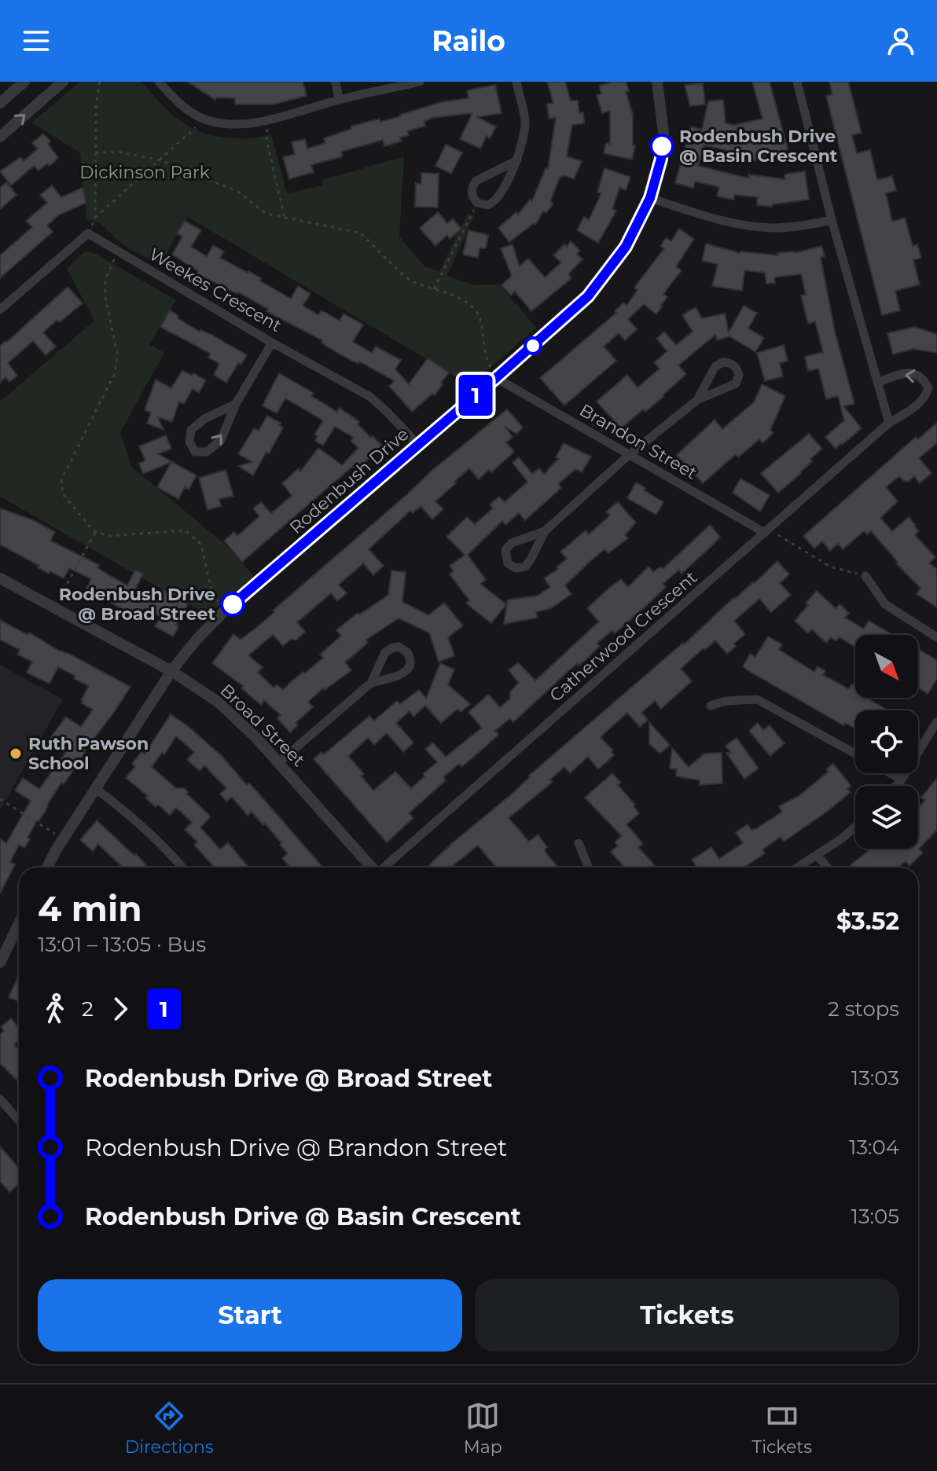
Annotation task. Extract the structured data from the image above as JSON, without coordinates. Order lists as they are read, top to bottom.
{
  "streets": {
    "street": [
      "Weekes Crescent",
      "Brandon Street",
      "Rodenbush Drive",
      "Catherwood Crescent",
      "Broad Street"
    ]
  },
  "crossings": [
    ["Weekes Crescent", "Rodenbush Drive"],
    ["Brandon Street", "Rodenbush Drive"],
    ["Brandon Street", "Catherwood Crescent"],
    ["Rodenbush Drive", "Broad Street"]
  ],
  "parks": ["Dickinson Park"],
  "places": ["Rodenbush Drive @ Basin Crescent", "Rodenbush Drive @ Broad Street", "Ruth Pawson School"],
  "lines": ["bus line 1"],
  "north": "bottom right",
  "page": {
    "header": "Railo",
    "on_map": "1",
    "heading": ["4 min", "13:01 – 13:05 · Bus", "$3.52"],
    "legs": ["2", "1", "2 stops"],
    "list": [
      {
        "name": "Rodenbush Drive @ Broad Street",
        "value": "13:03"
      },
      {
        "name": "Rodenbush Drive @ Brandon Street",
        "value": "13:04"
      },
      {
        "name": "Rodenbush Drive @ Basin Crescent",
        "value": "13:05"
      }
    ],
    "buttons": ["Start", "Tickets"],
    "tabs": ["Directions", "Map", "Tickets"]
  }
}
